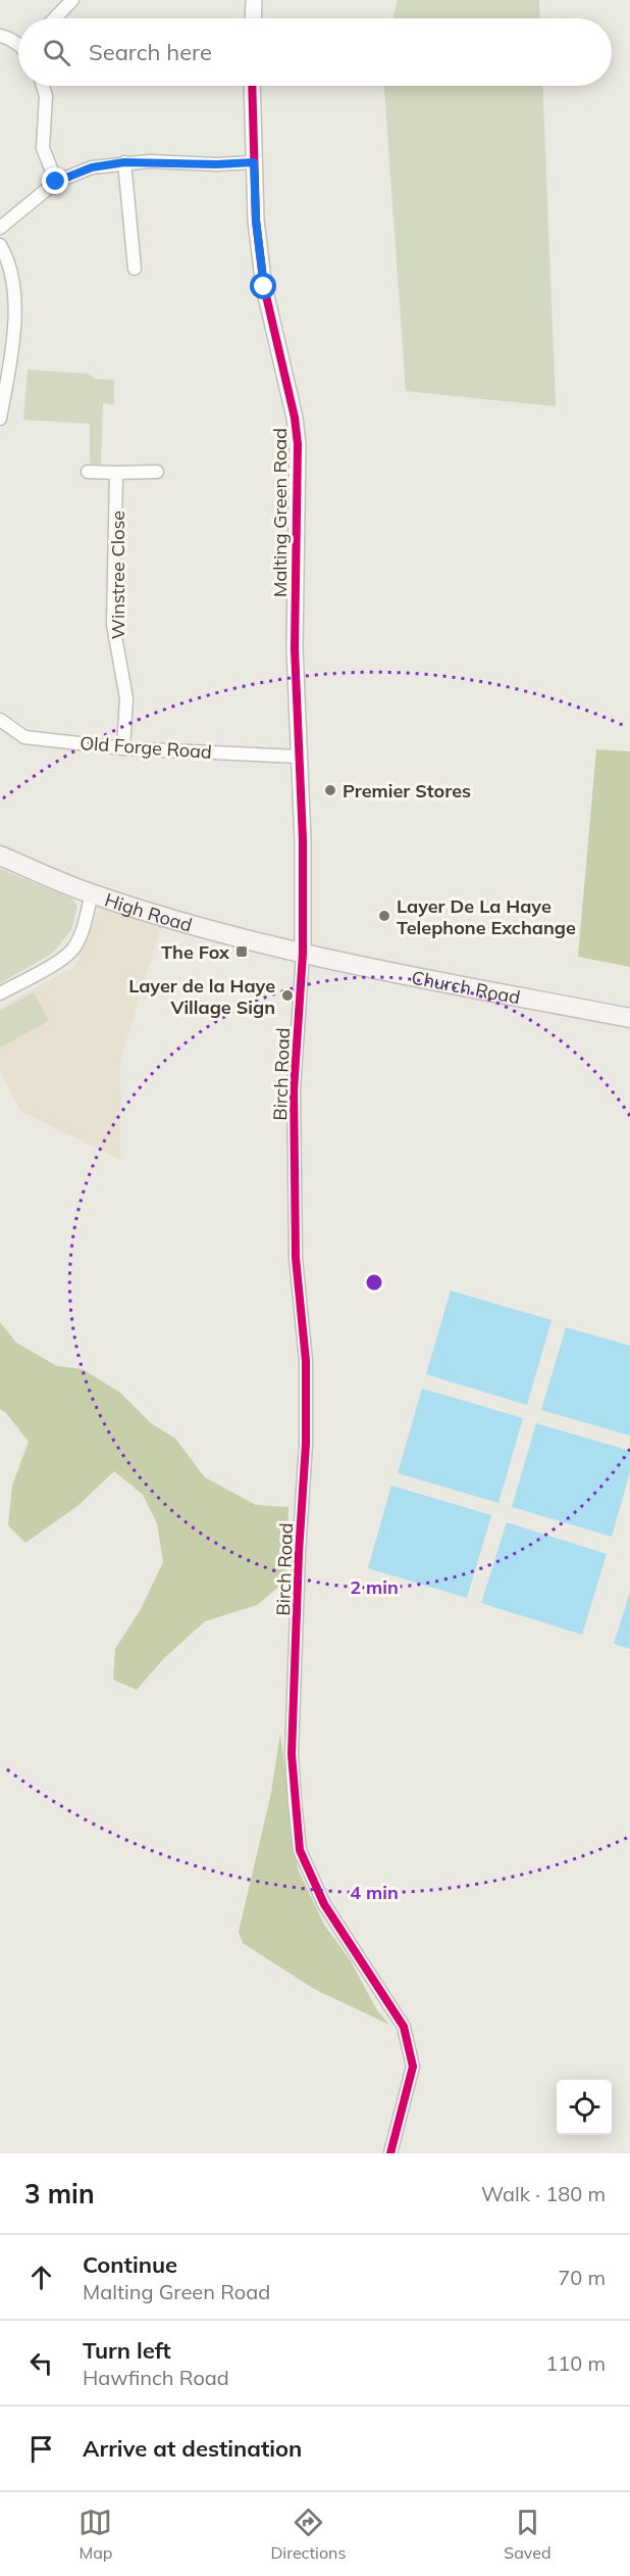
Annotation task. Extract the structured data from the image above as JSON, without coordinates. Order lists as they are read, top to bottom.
{
  "streets": {
    "main road": ["High Road", "Church Road"],
    "street": [
      "Malting Green Road",
      "Winstree Close",
      "Old Forge Road",
      "Birch Road"
    ]
  },
  "crossings": [
    ["Malting Green Road", "Old Forge Road"],
    ["Malting Green Road", "High Road"],
    ["Malting Green Road", "Church Road"],
    ["Malting Green Road", "Birch Road"],
    ["Winstree Close", "Old Forge Road"],
    ["High Road", "Church Road"],
    ["High Road", "Birch Road"],
    ["Church Road", "Birch Road"]
  ],
  "places": {
    "other": ["Premier Stores", "Layer De La Haye Telephone Exchange", "Layer de la Haye Village Sign"],
    "transit": ["The Fox"]
  },
  "page": {
    "search": "Search here",
    "heading": ["3 min", "Walk · 180 m"],
    "list": [
      ["Continue", "Malting Green Road", "70 m"],
      ["Turn left", "Hawfinch Road", "110 m"],
      "Arrive at destination"
    ],
    "nav": ["Map", "Directions", "Saved"]
  },
  "rings": ["2 min", "4 min"]
}
